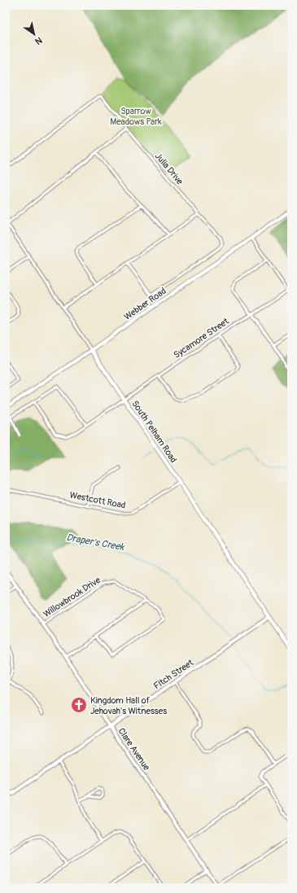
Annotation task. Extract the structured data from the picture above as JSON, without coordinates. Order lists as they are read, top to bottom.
{
  "streets": {
    "main road": ["Webber Road", "South Pelham Road"],
    "street": [
      "Julia Drive",
      "Sycamore Street",
      "Westcott Road",
      "Willowbrook Drive",
      "Fitch Street",
      "Clare Avenue"
    ]
  },
  "crossings": [
    ["Webber Road", "South Pelham Road"],
    ["Sycamore Street", "South Pelham Road"],
    ["South Pelham Road", "Westcott Road"],
    ["South Pelham Road", "Fitch Street"],
    ["Willowbrook Drive", "Clare Avenue"],
    ["Fitch Street", "Clare Avenue"]
  ],
  "water": ["Draper's Creek"],
  "parks": ["Sparrow Meadows Park"],
  "places": {
    "church": ["Kingdom Hall of Jehovah's Witnesses"]
  },
  "north": "bottom right"
}
